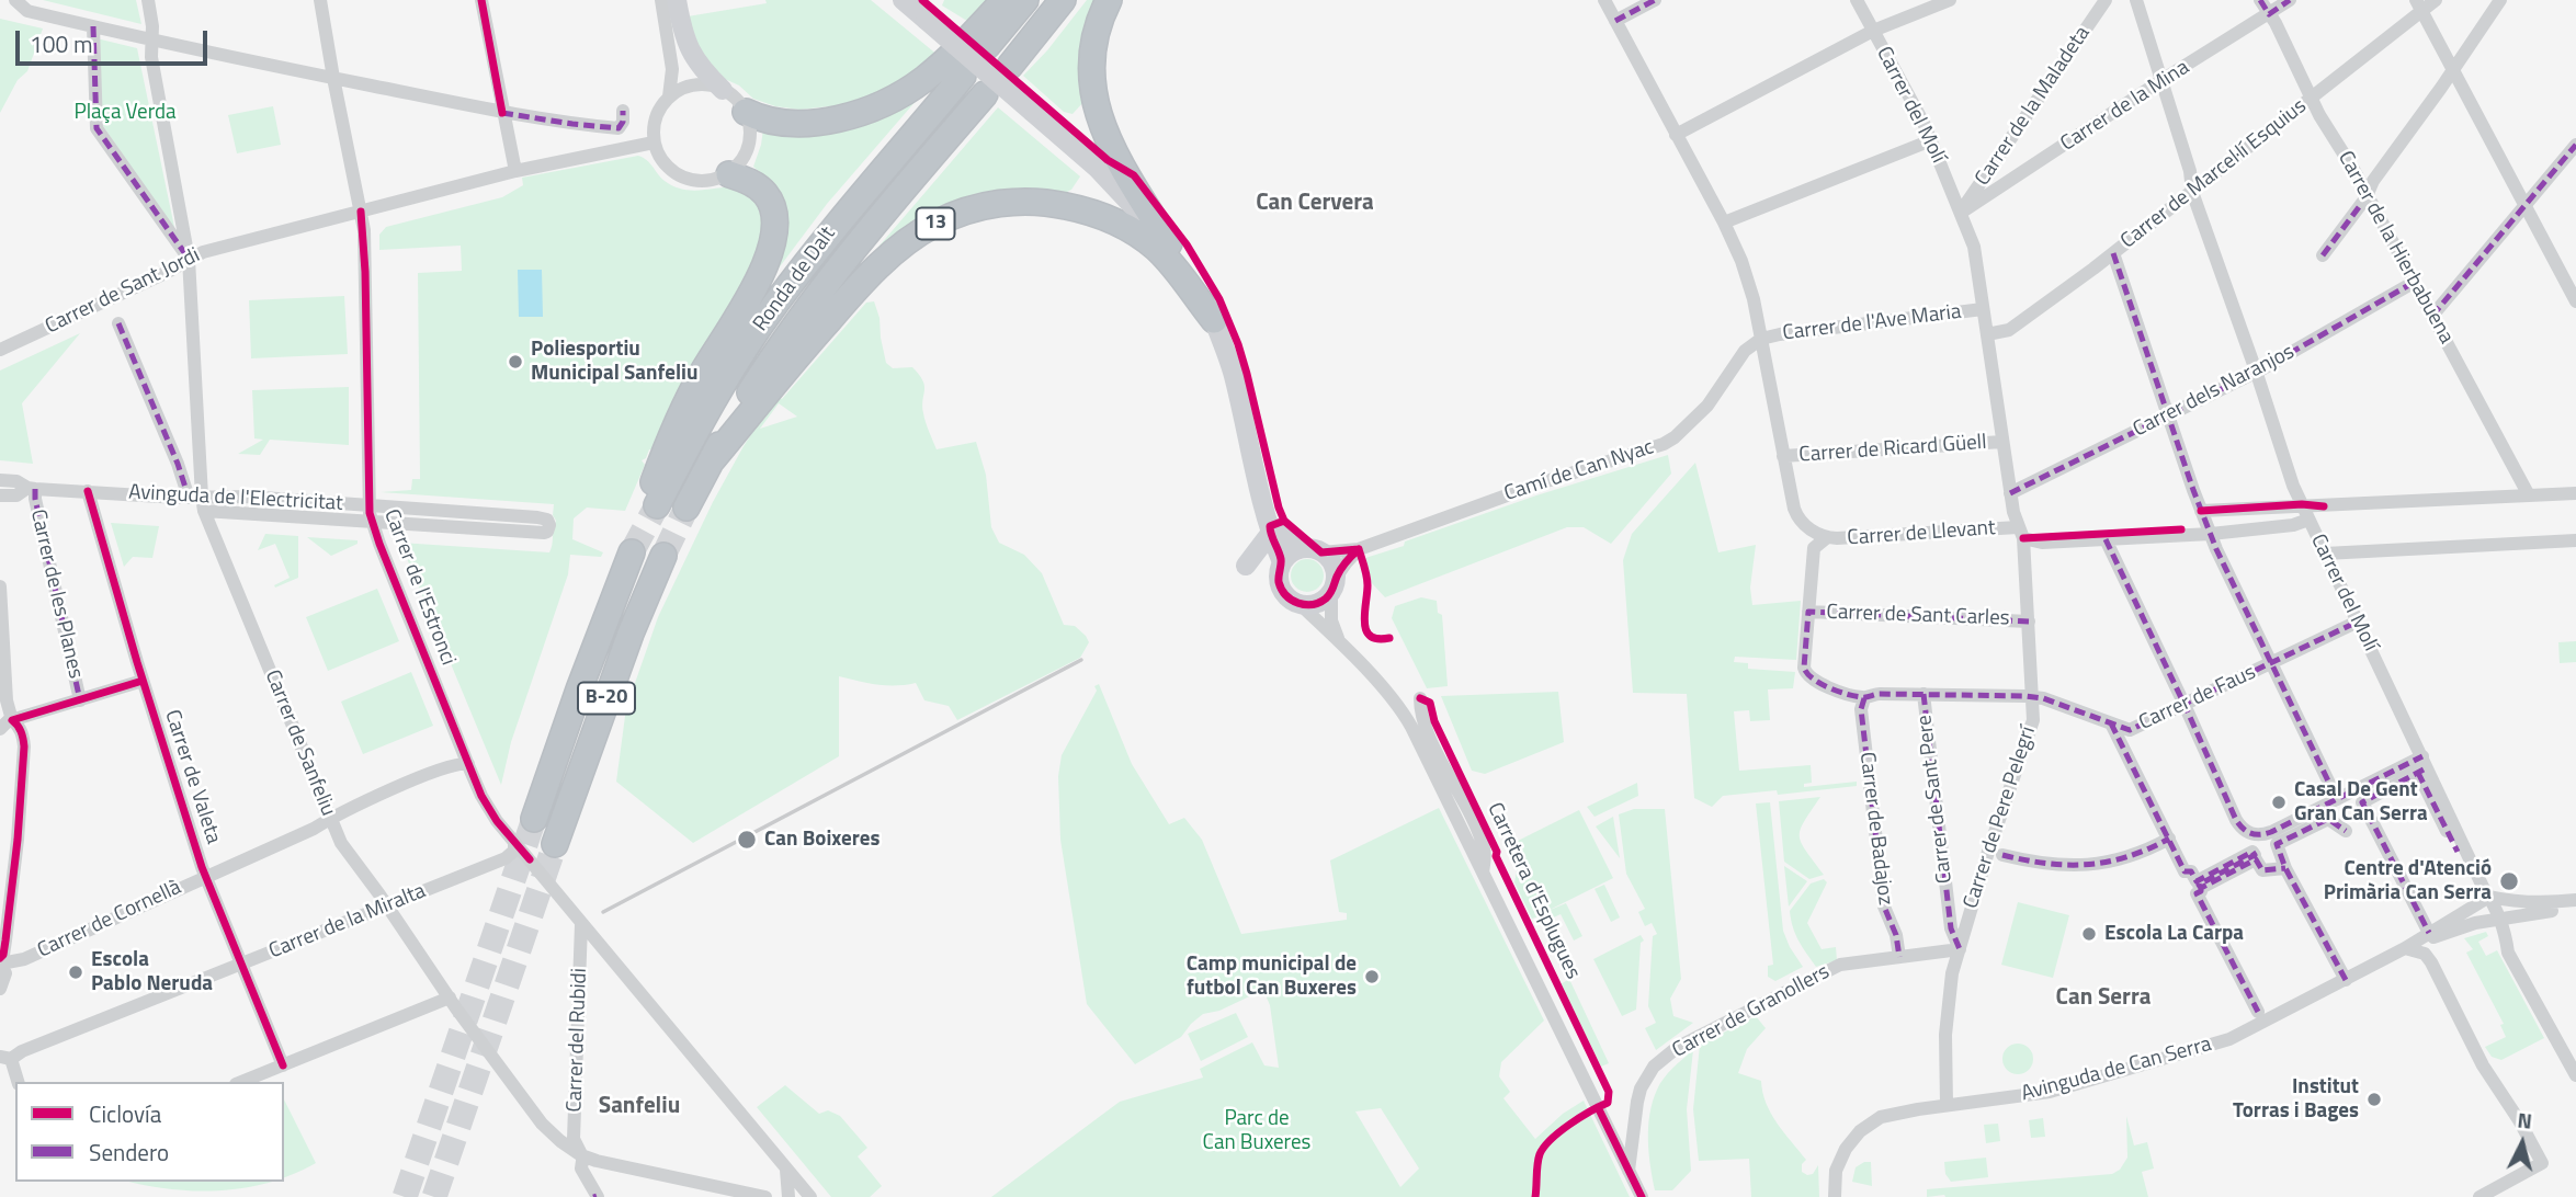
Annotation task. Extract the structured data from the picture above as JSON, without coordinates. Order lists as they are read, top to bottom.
{
  "streets": {
    "highway": ["13", "Ronda de Dalt", "B-20"],
    "street": [
      "Carrer del Molí",
      "Carrer de la Maladeta",
      "Carrer de la Mina",
      "Carrer de Marcel·lí Esquius",
      "Carrer de la Hierbabuena",
      "Carrer de Sant Jordi",
      "Carrer de l'Ave Maria",
      "Carrer dels Naranjos",
      "Carrer de Ricard Güell",
      "Camí de Can Nyac",
      "Avinguda de l'Electricitat",
      "Carrer de Llevant",
      "Carrer de l'Estronci",
      "Carrer de les Planes",
      "Carrer de Sant Carles",
      "Carrer de Faus",
      "Carrer de Sanfeliu",
      "Carrer de Valeta",
      "Carrer de Sant Pere",
      "Carrer de Pere Pelegrí",
      "Carrer de Badajoz",
      "Carretera d'Esplugues",
      "Carrer de Cornellà",
      "Carrer de la Miralta",
      "Carrer de Granollers",
      "Carrer del Rubidi",
      "Avinguda de Can Serra"
    ]
  },
  "crossings": [
    ["Carrer del Molí", "Carrer de la Maladeta"],
    ["Carrer del Molí", "Carrer de la Mina"],
    ["Carrer del Molí", "Carrer de Marcel·lí Esquius"],
    ["Carrer del Molí", "Carrer dels Naranjos"],
    ["Carrer del Molí", "Carrer de Faus"],
    ["Carrer del Molí", "Carrer de Pere Pelegrí"],
    ["Carrer del Molí", "Avinguda de Can Serra"],
    ["Carrer de la Maladeta", "Carrer de la Mina"],
    ["Carrer de la Maladeta", "Carrer de Pere Pelegrí"],
    ["Carrer de la Mina", "Carrer de la Hierbabuena"],
    ["Carrer de la Mina", "Carrer de Pere Pelegrí"],
    ["Carrer de Marcel·lí Esquius", "Carrer de la Hierbabuena"],
    ["Carrer de Marcel·lí Esquius", "Carrer de Pere Pelegrí"],
    ["13", "Ronda de Dalt"],
    ["Carrer de la Hierbabuena", "Carrer dels Naranjos"],
    ["Ronda de Dalt", "Carrer de Sant Jordi"],
    ["Carrer de Sant Jordi", "Carrer de l'Estronci"],
    ["Carrer de Sant Jordi", "Carrer de Sanfeliu"],
    ["Carrer de l'Ave Maria", "Camí de Can Nyac"],
    ["Carrer de l'Ave Maria", "Carrer de Pere Pelegrí"],
    ["Carrer dels Naranjos", "Carrer de Pere Pelegrí"],
    ["Carrer de Ricard Güell", "Carrer de Pere Pelegrí"],
    ["Camí de Can Nyac", "Carretera d'Esplugues"],
    ["Avinguda de l'Electricitat", "Carrer de l'Estronci"],
    ["Avinguda de l'Electricitat", "Carrer de les Planes"],
    ["Avinguda de l'Electricitat", "Carrer de Sanfeliu"],
    ["Avinguda de l'Electricitat", "Carrer de Valeta"],
    ["Carrer de Llevant", "Carrer de Pere Pelegrí"],
    ["Carrer de l'Estronci", "Carrer de Cornellà"],
    ["Carrer de l'Estronci", "Carrer de la Miralta"],
    ["Carrer de l'Estronci", "Carrer del Rubidi"],
    ["Carrer de Sant Carles", "Carrer de Pere Pelegrí"],
    ["Carrer de Faus", "Carrer de Sant Pere"],
    ["Carrer de Faus", "Carrer de Pere Pelegrí"],
    ["Carrer de Faus", "Carrer de Badajoz"],
    ["Carrer de Sanfeliu", "Carrer de Cornellà"],
    ["Carrer de Sanfeliu", "Carrer de la Miralta"],
    ["Carrer de Sanfeliu", "Carrer del Rubidi"],
    ["Carrer de Valeta", "Carrer de Cornellà"],
    ["Carrer de Valeta", "Carrer de la Miralta"],
    ["Carrer de Sant Pere", "Carrer de Pere Pelegrí"],
    ["Carrer de Sant Pere", "Carrer de Granollers"],
    ["Carrer de Pere Pelegrí", "Carrer de Granollers"],
    ["Carrer de Pere Pelegrí", "Avinguda de Can Serra"],
    ["Carrer de Badajoz", "Carrer de Granollers"],
    ["Carretera d'Esplugues", "Carrer de Granollers"]
  ],
  "districts": ["Can Cervera", "Can Serra", "Sanfeliu"],
  "parks": ["Plaça Verda", "Parc de Can Buxeres"],
  "places": [
    "Poliesportiu Municipal Sanfeliu",
    "Casal De Gent Gran Can Serra",
    "Can Boixeres",
    "Centre d'Atenció Primària Can Serra",
    "Escola La Carpa",
    "Escola Pablo Neruda",
    "Camp municipal de futbol Can Buxeres",
    "Institut Torras i Bages"
  ],
  "legend": ["Ciclovía", "Sendero"],
  "scale_bar": "100 m",
  "north": "top"
}
